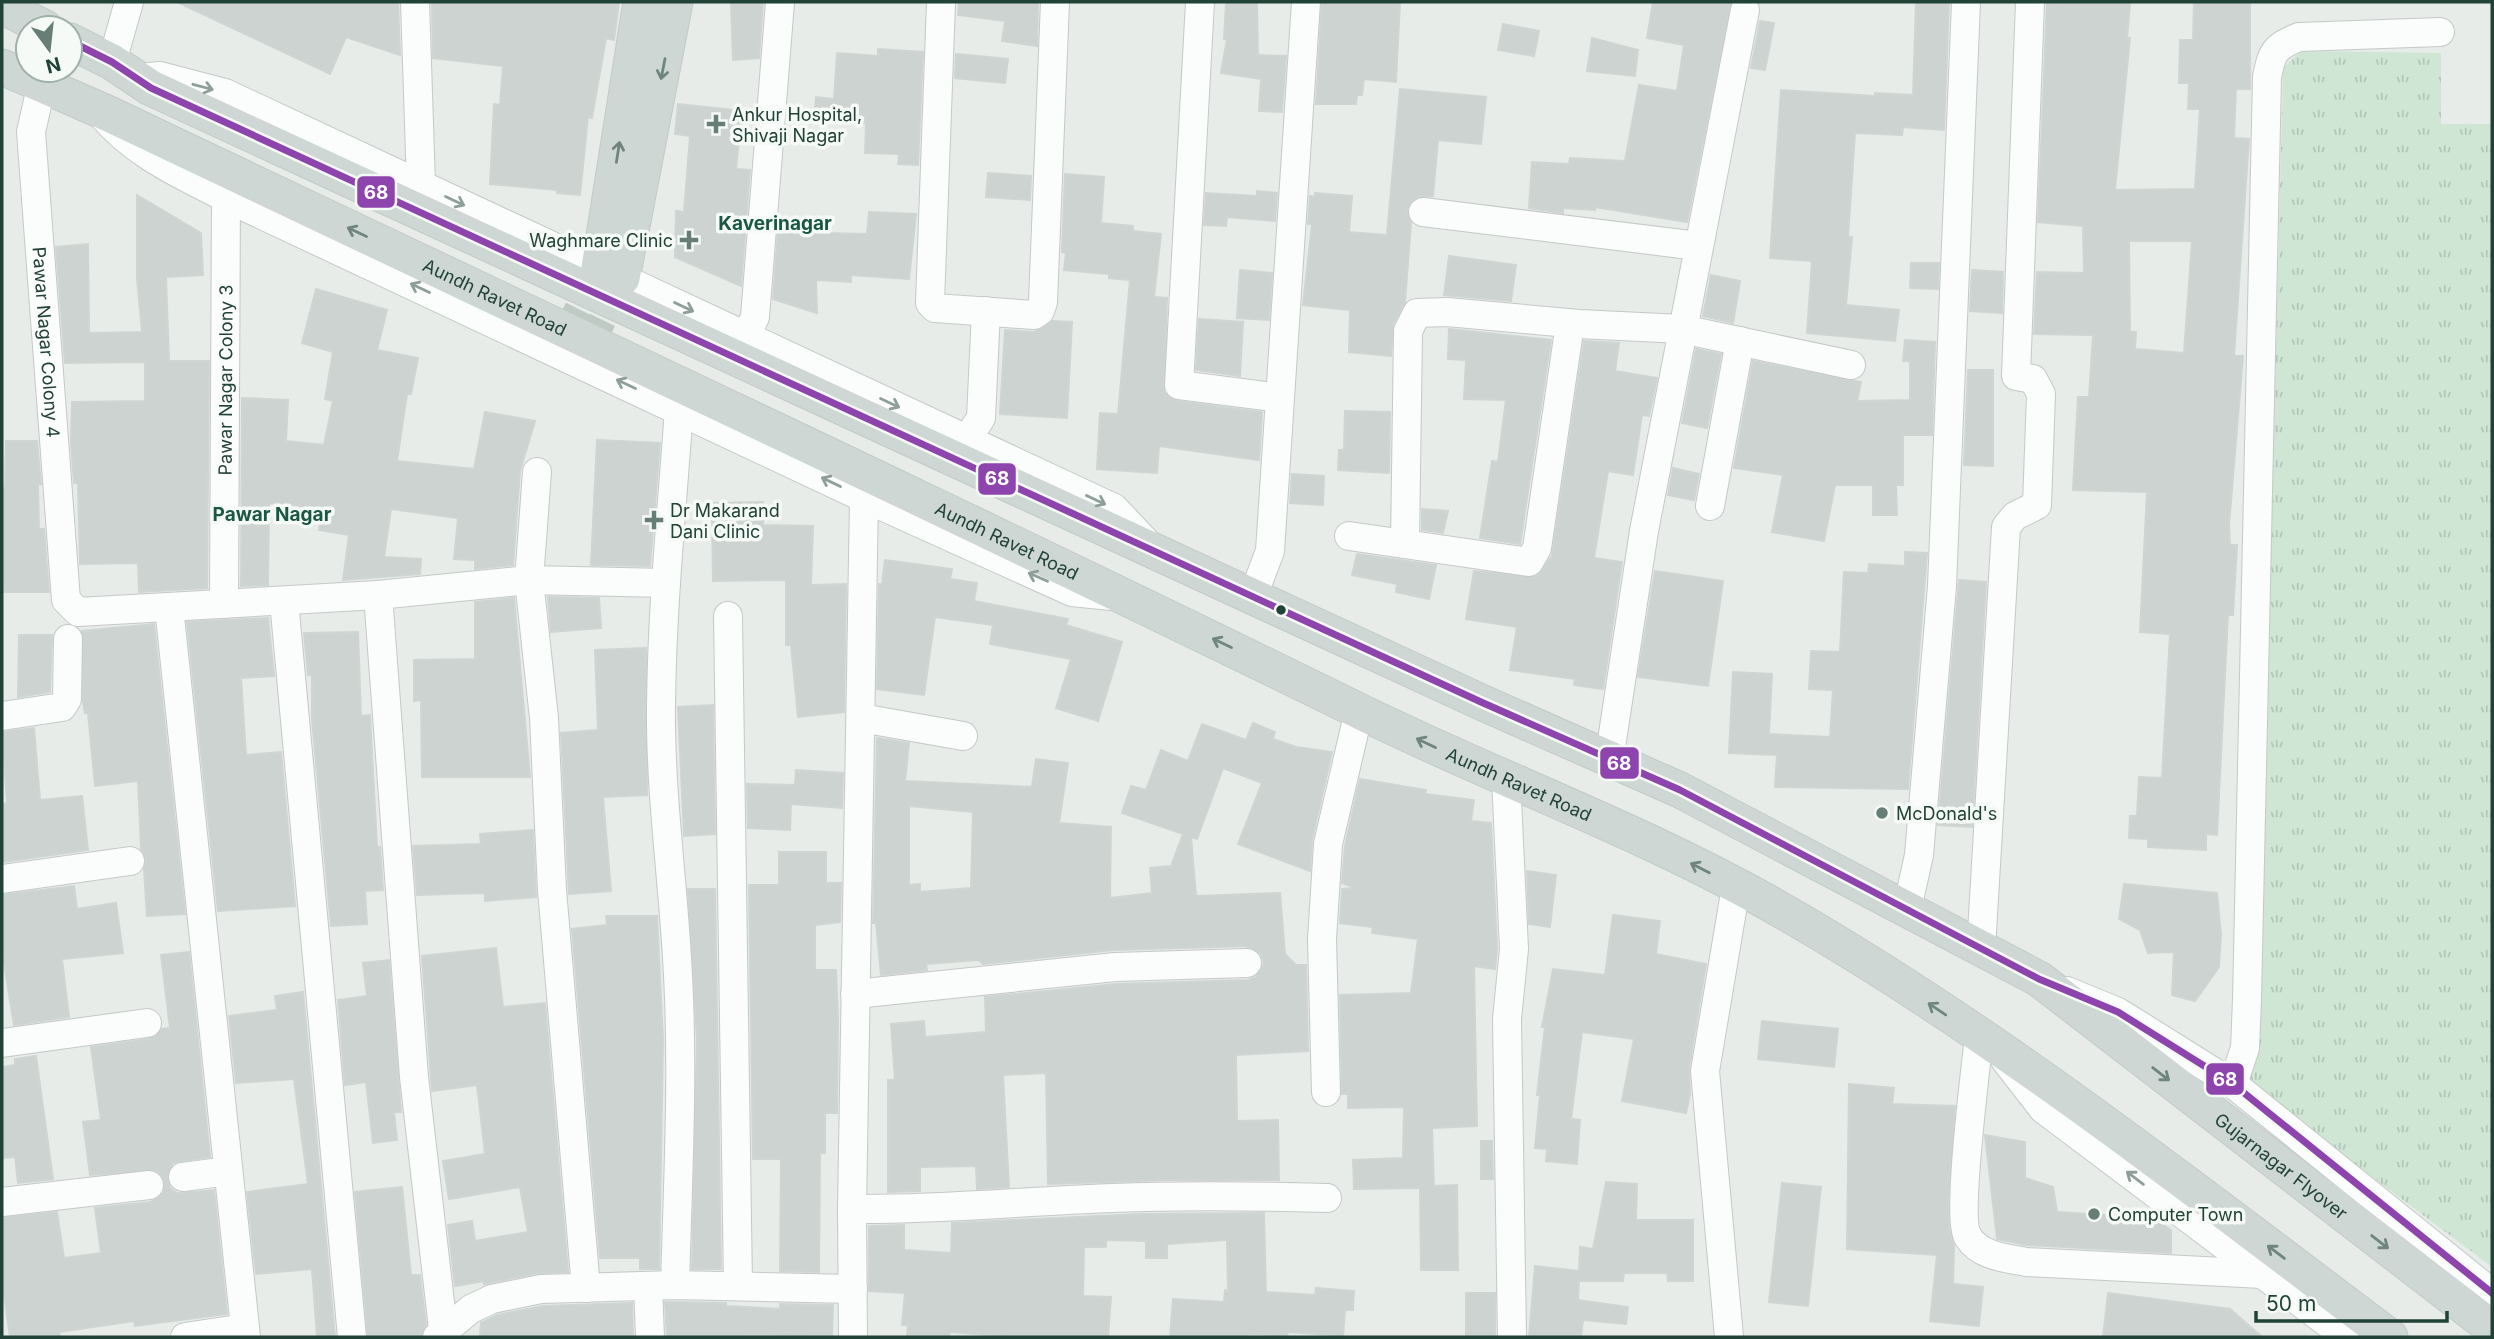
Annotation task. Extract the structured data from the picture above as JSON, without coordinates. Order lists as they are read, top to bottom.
{
  "streets": {
    "main road": ["Aundh Ravet Road", "Gujarnagar Flyover"],
    "street": ["Pawar Nagar Colony 4", "Pawar Nagar Colony 3"]
  },
  "districts": ["Kaverinagar", "Pawar Nagar"],
  "places": {
    "health": ["Ankur Hospital, Shivaji Nagar", "Waghmare Clinic", "Dr Makarand Dani Clinic"],
    "other": ["McDonald's", "Computer Town"]
  },
  "lines": ["transit line 68"],
  "scale_bar": "50 m",
  "north": "bottom"
}
